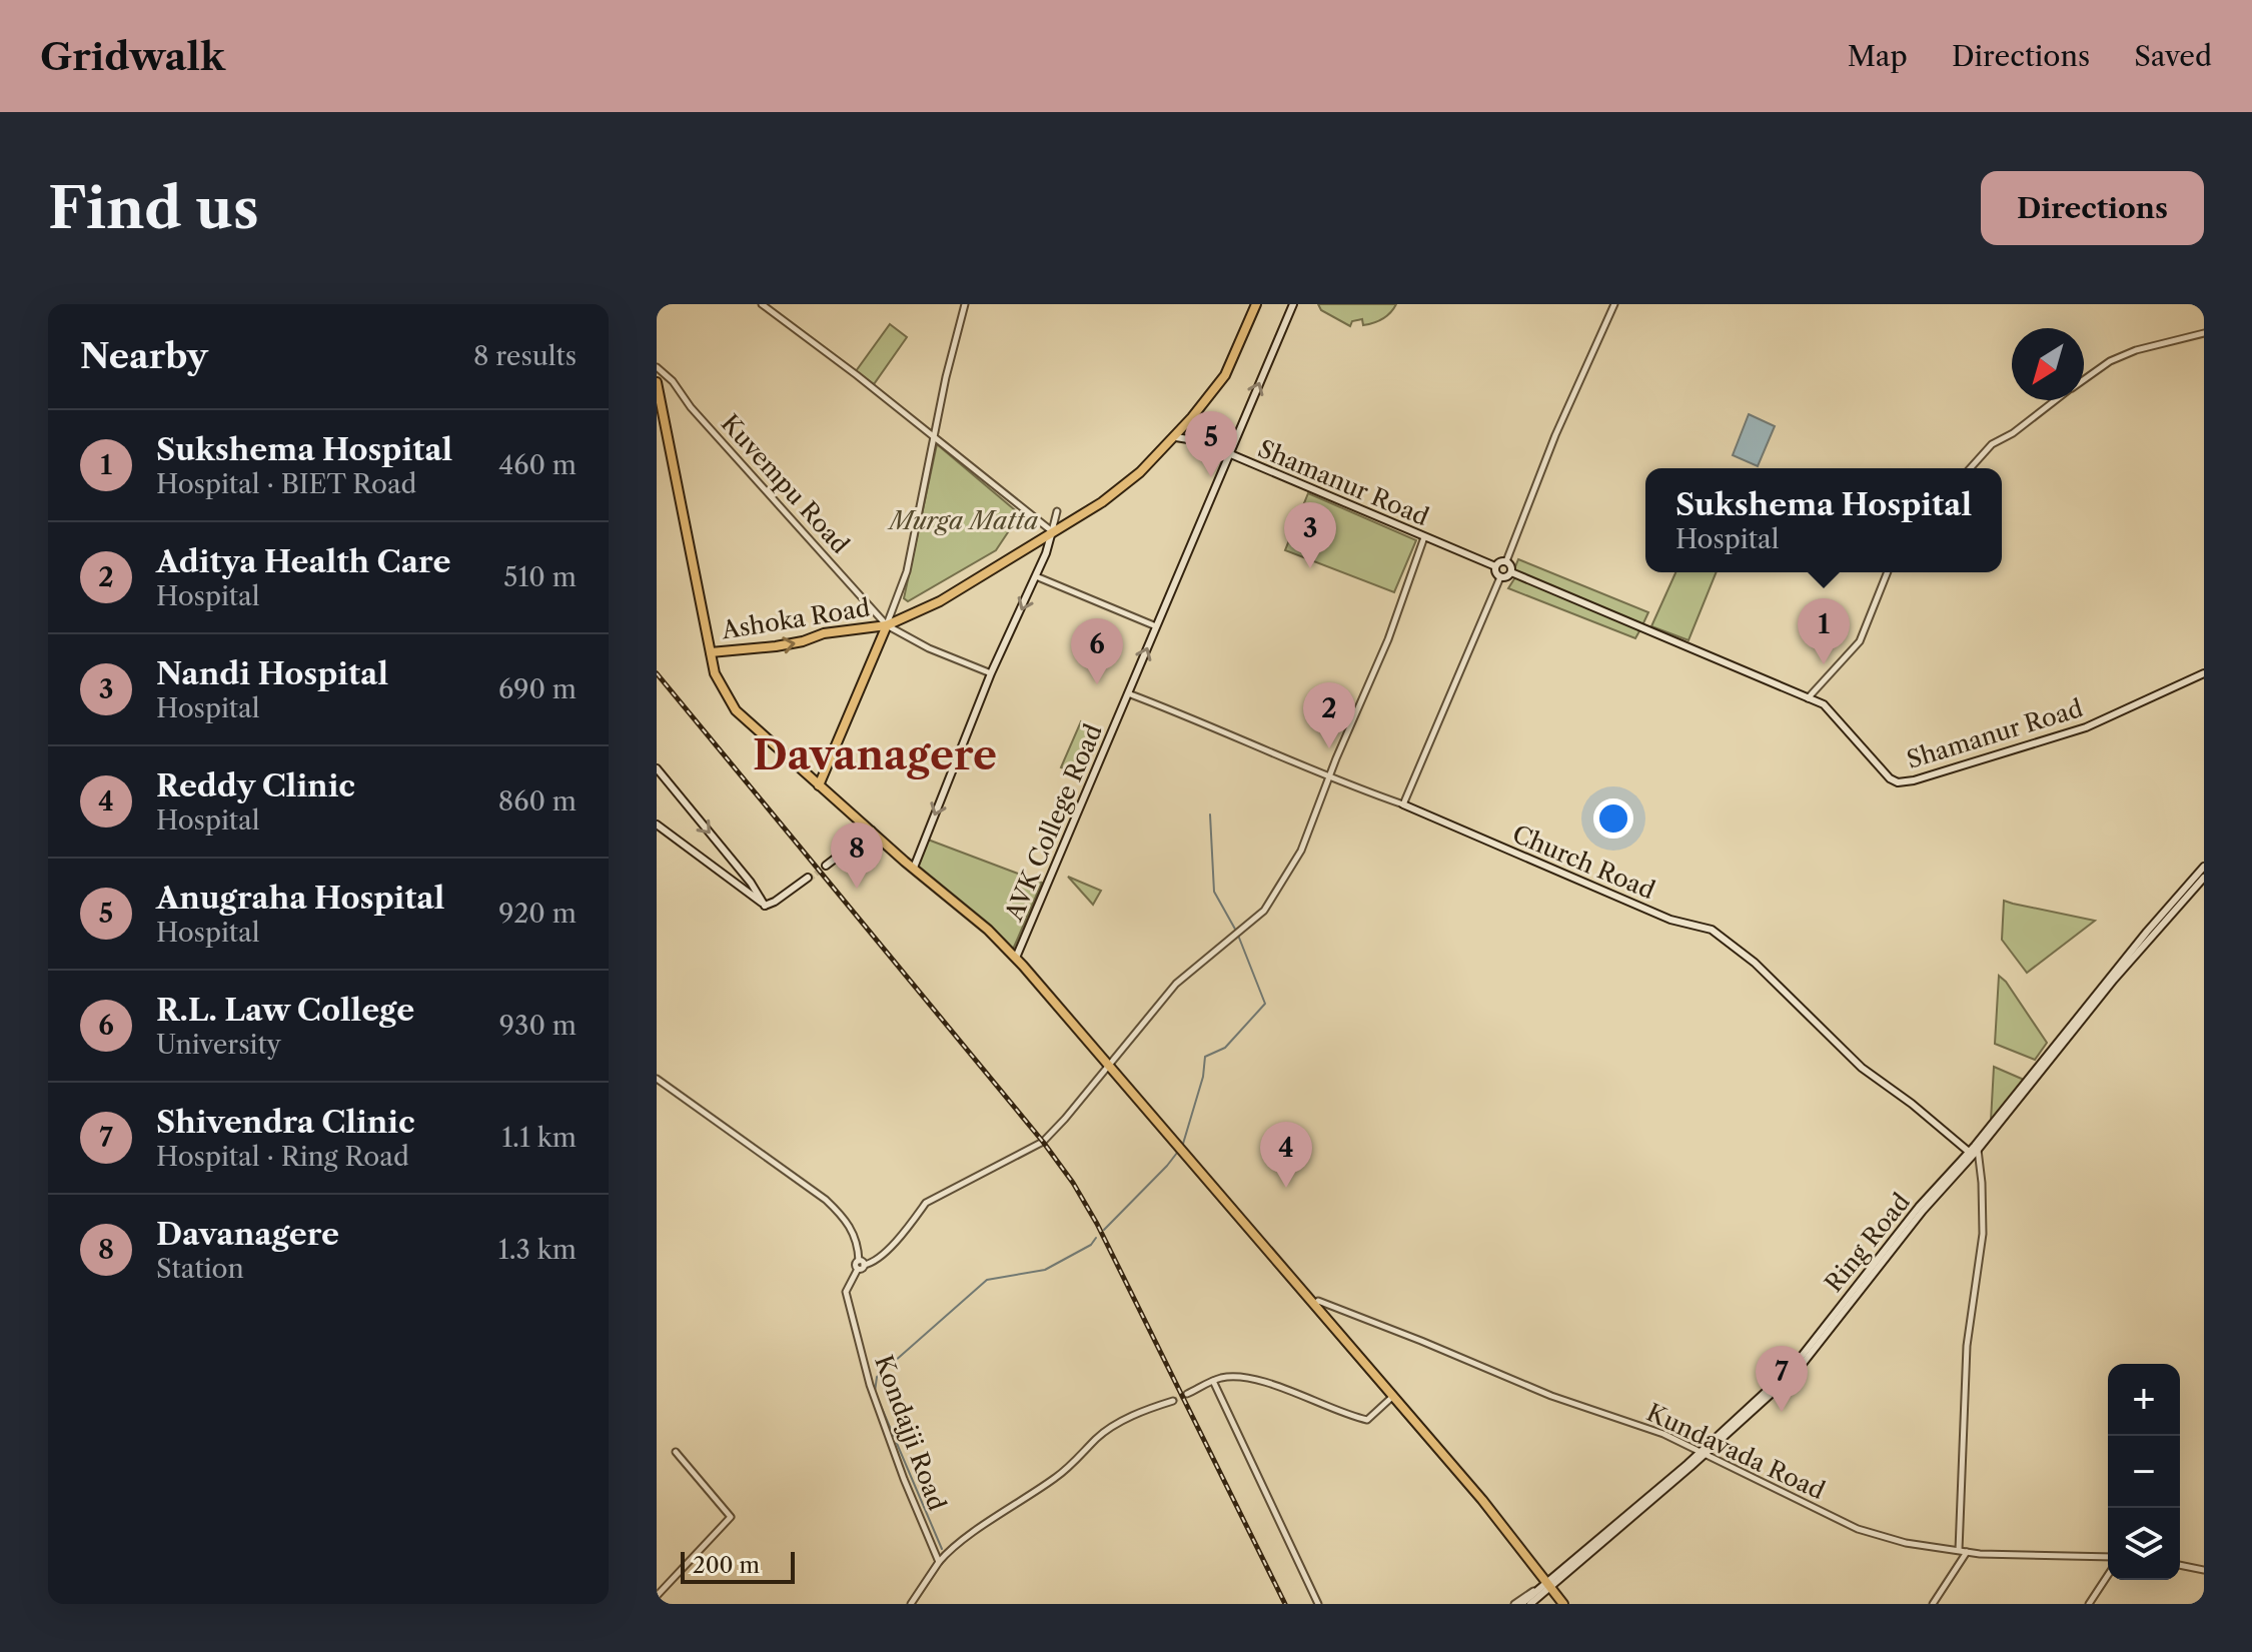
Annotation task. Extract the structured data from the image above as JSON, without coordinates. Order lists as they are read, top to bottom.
{
  "streets": {
    "main road": [
      "Shamanur Road",
      "Ashoka Road",
      "AVK College Road",
      "Church Road",
      "Ring Road"
    ],
    "street": ["Kuvempu Road", "Kondajji Road", "Kundavada Road"]
  },
  "crossings": [
    ["Shamanur Road", "Ashoka Road"],
    ["Shamanur Road", "AVK College Road"],
    ["Kuvempu Road", "Ashoka Road"],
    ["AVK College Road", "Church Road"],
    ["Church Road", "Ring Road"],
    ["Ring Road", "Kundavada Road"]
  ],
  "districts": ["Davanagere"],
  "parks": ["Murga Matta"],
  "scale_bar": "200 m",
  "north": "bottom left",
  "page": {
    "header": "Gridwalk",
    "nav": ["Map", "Directions", "Saved"],
    "buttons": "Directions",
    "title": "Find us",
    "heading": ["Nearby", "8 results"],
    "list": [
      {
        "mark": "1",
        "name": "Sukshema Hospital",
        "note": "Hospital · BIET Road",
        "value": "460 m"
      },
      {
        "mark": "2",
        "name": "Aditya Health Care",
        "note": "Hospital",
        "value": "510 m"
      },
      {
        "mark": "3",
        "name": "Nandi Hospital",
        "note": "Hospital",
        "value": "690 m"
      },
      {
        "mark": "4",
        "name": "Reddy Clinic",
        "note": "Hospital",
        "value": "860 m"
      },
      {
        "mark": "5",
        "name": "Anugraha Hospital",
        "note": "Hospital",
        "value": "920 m"
      },
      {
        "mark": "6",
        "name": "R.L. Law College",
        "note": "University",
        "value": "930 m"
      },
      {
        "mark": "7",
        "name": "Shivendra Clinic",
        "note": "Hospital · Ring Road",
        "value": "1.1 km"
      },
      {
        "mark": "8",
        "name": "Davanagere",
        "note": "Station",
        "value": "1.3 km"
      }
    ],
    "pins": [
      "5",
      "3",
      "1",
      "6",
      "2",
      "8",
      "4",
      "7"
    ],
    "popup": ["Sukshema Hospital", "Hospital"],
    "map_buttons": ["+", "−"],
    "scale": "200 m"
  }
}
